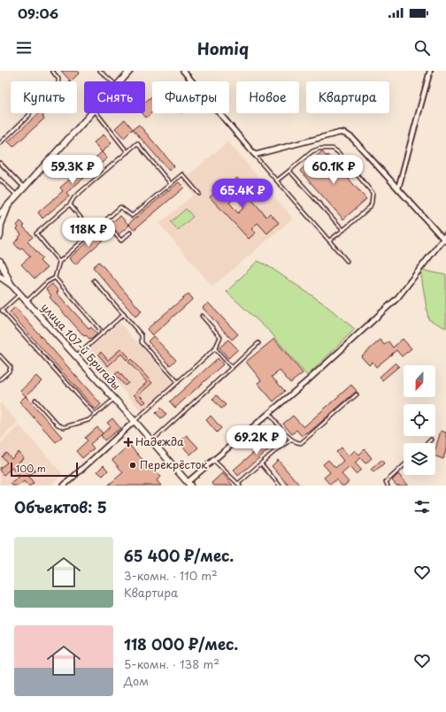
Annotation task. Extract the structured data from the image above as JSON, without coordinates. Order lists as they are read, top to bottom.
{
  "streets": {
    "main road": ["улица 107-й Бригады"]
  },
  "places": {
    "health": ["Надежда"],
    "other": ["Перекрёсток"]
  },
  "scale_bar": "100 m",
  "north": "bottom",
  "page": {
    "status": "09:06",
    "header": "Homiq",
    "chip": [
      "Купить",
      "Снять",
      "Фильтры",
      "Новое",
      "Квартира"
    ],
    "price": [
      "59.3K ₽",
      "60.1K ₽",
      "65.4K ₽",
      "118K ₽",
      "69.2K ₽"
    ],
    "scale": "100 m",
    "heading": "Объектов: 5",
    "list": [
      {
        "name": "65 400 ₽/мес.",
        "note": "3-комн. · 110 m² · Квартира"
      },
      {
        "name": "118 000 ₽/мес.",
        "note": "5-комн. · 138 m² · Дом"
      }
    ]
  }
}
